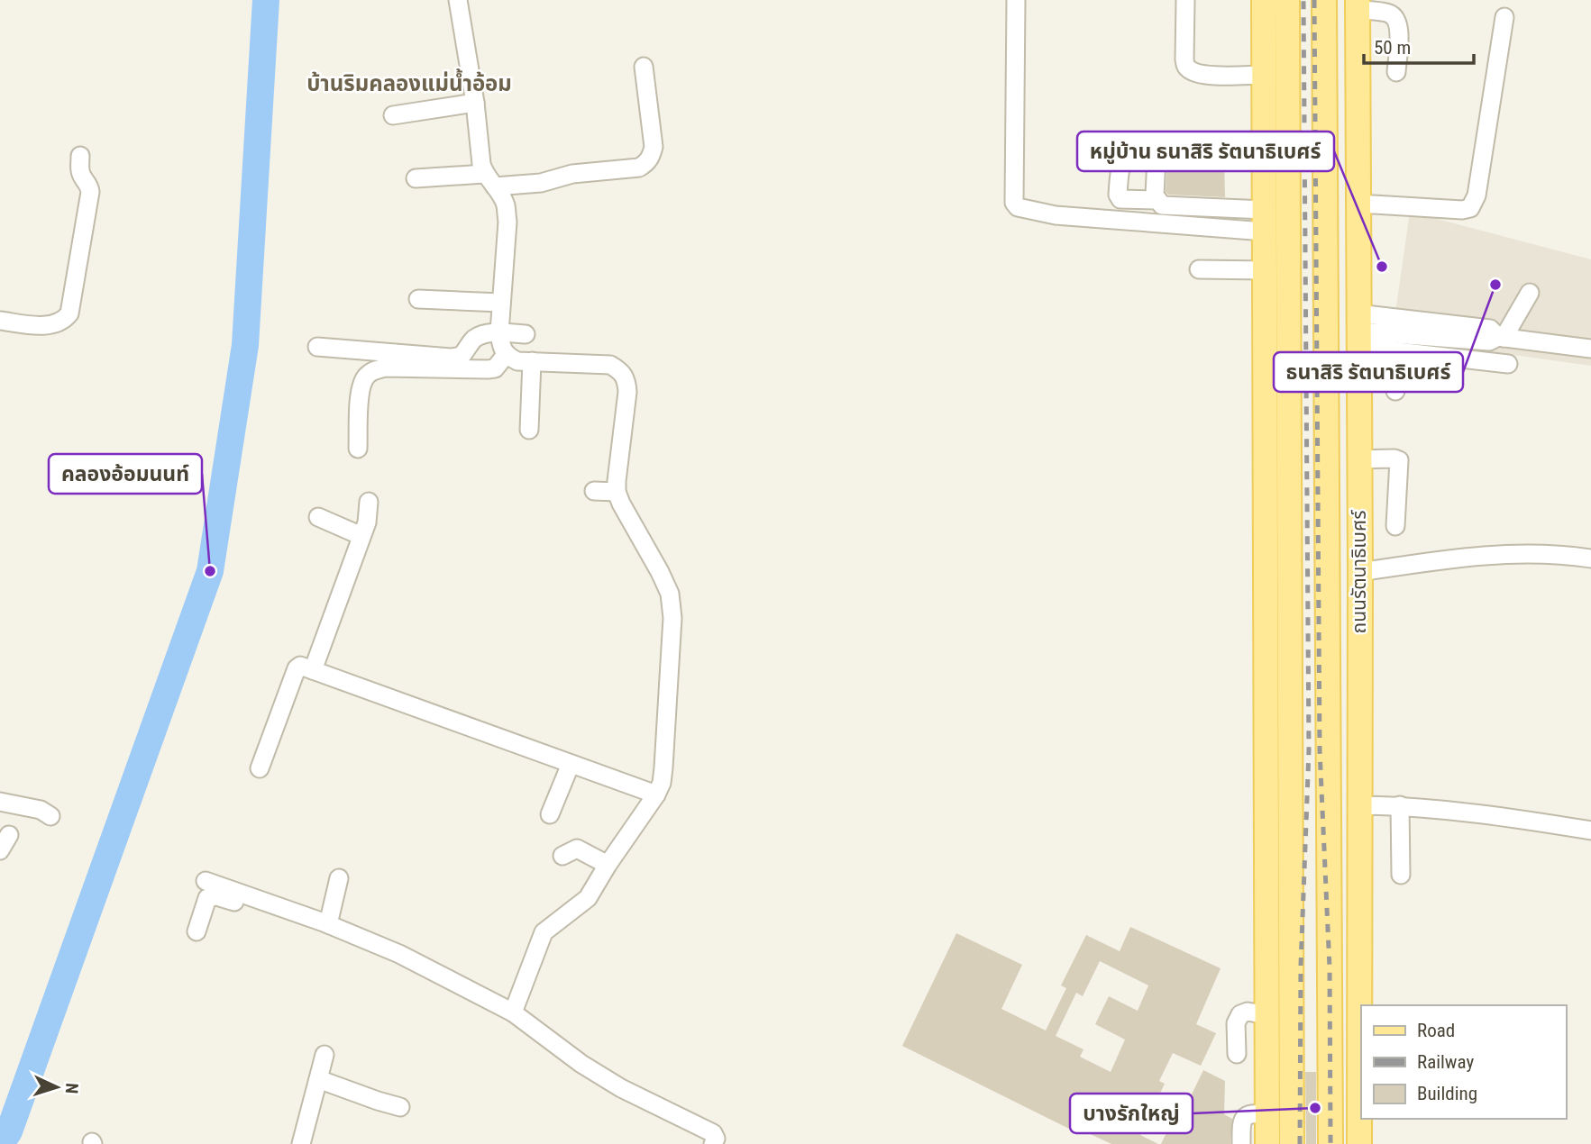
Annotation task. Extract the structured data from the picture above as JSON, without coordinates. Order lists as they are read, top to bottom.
{
  "streets": {
    "main road": ["ถนนรัตนาธิเบศร์"]
  },
  "districts": ["บ้านริมคลองแม่น้ำอ้อม"],
  "places": [
    "หมู่บ้าน ธนาสิริ รัตนาธิเบศร์",
    "ธนาสิริ รัตนาธิเบศร์",
    "คลองอ้อมนนท์",
    "บางรักใหญ่"
  ],
  "legend": ["Road", "Railway", "Building"],
  "scale_bar": "50 m",
  "north": "right"
}
